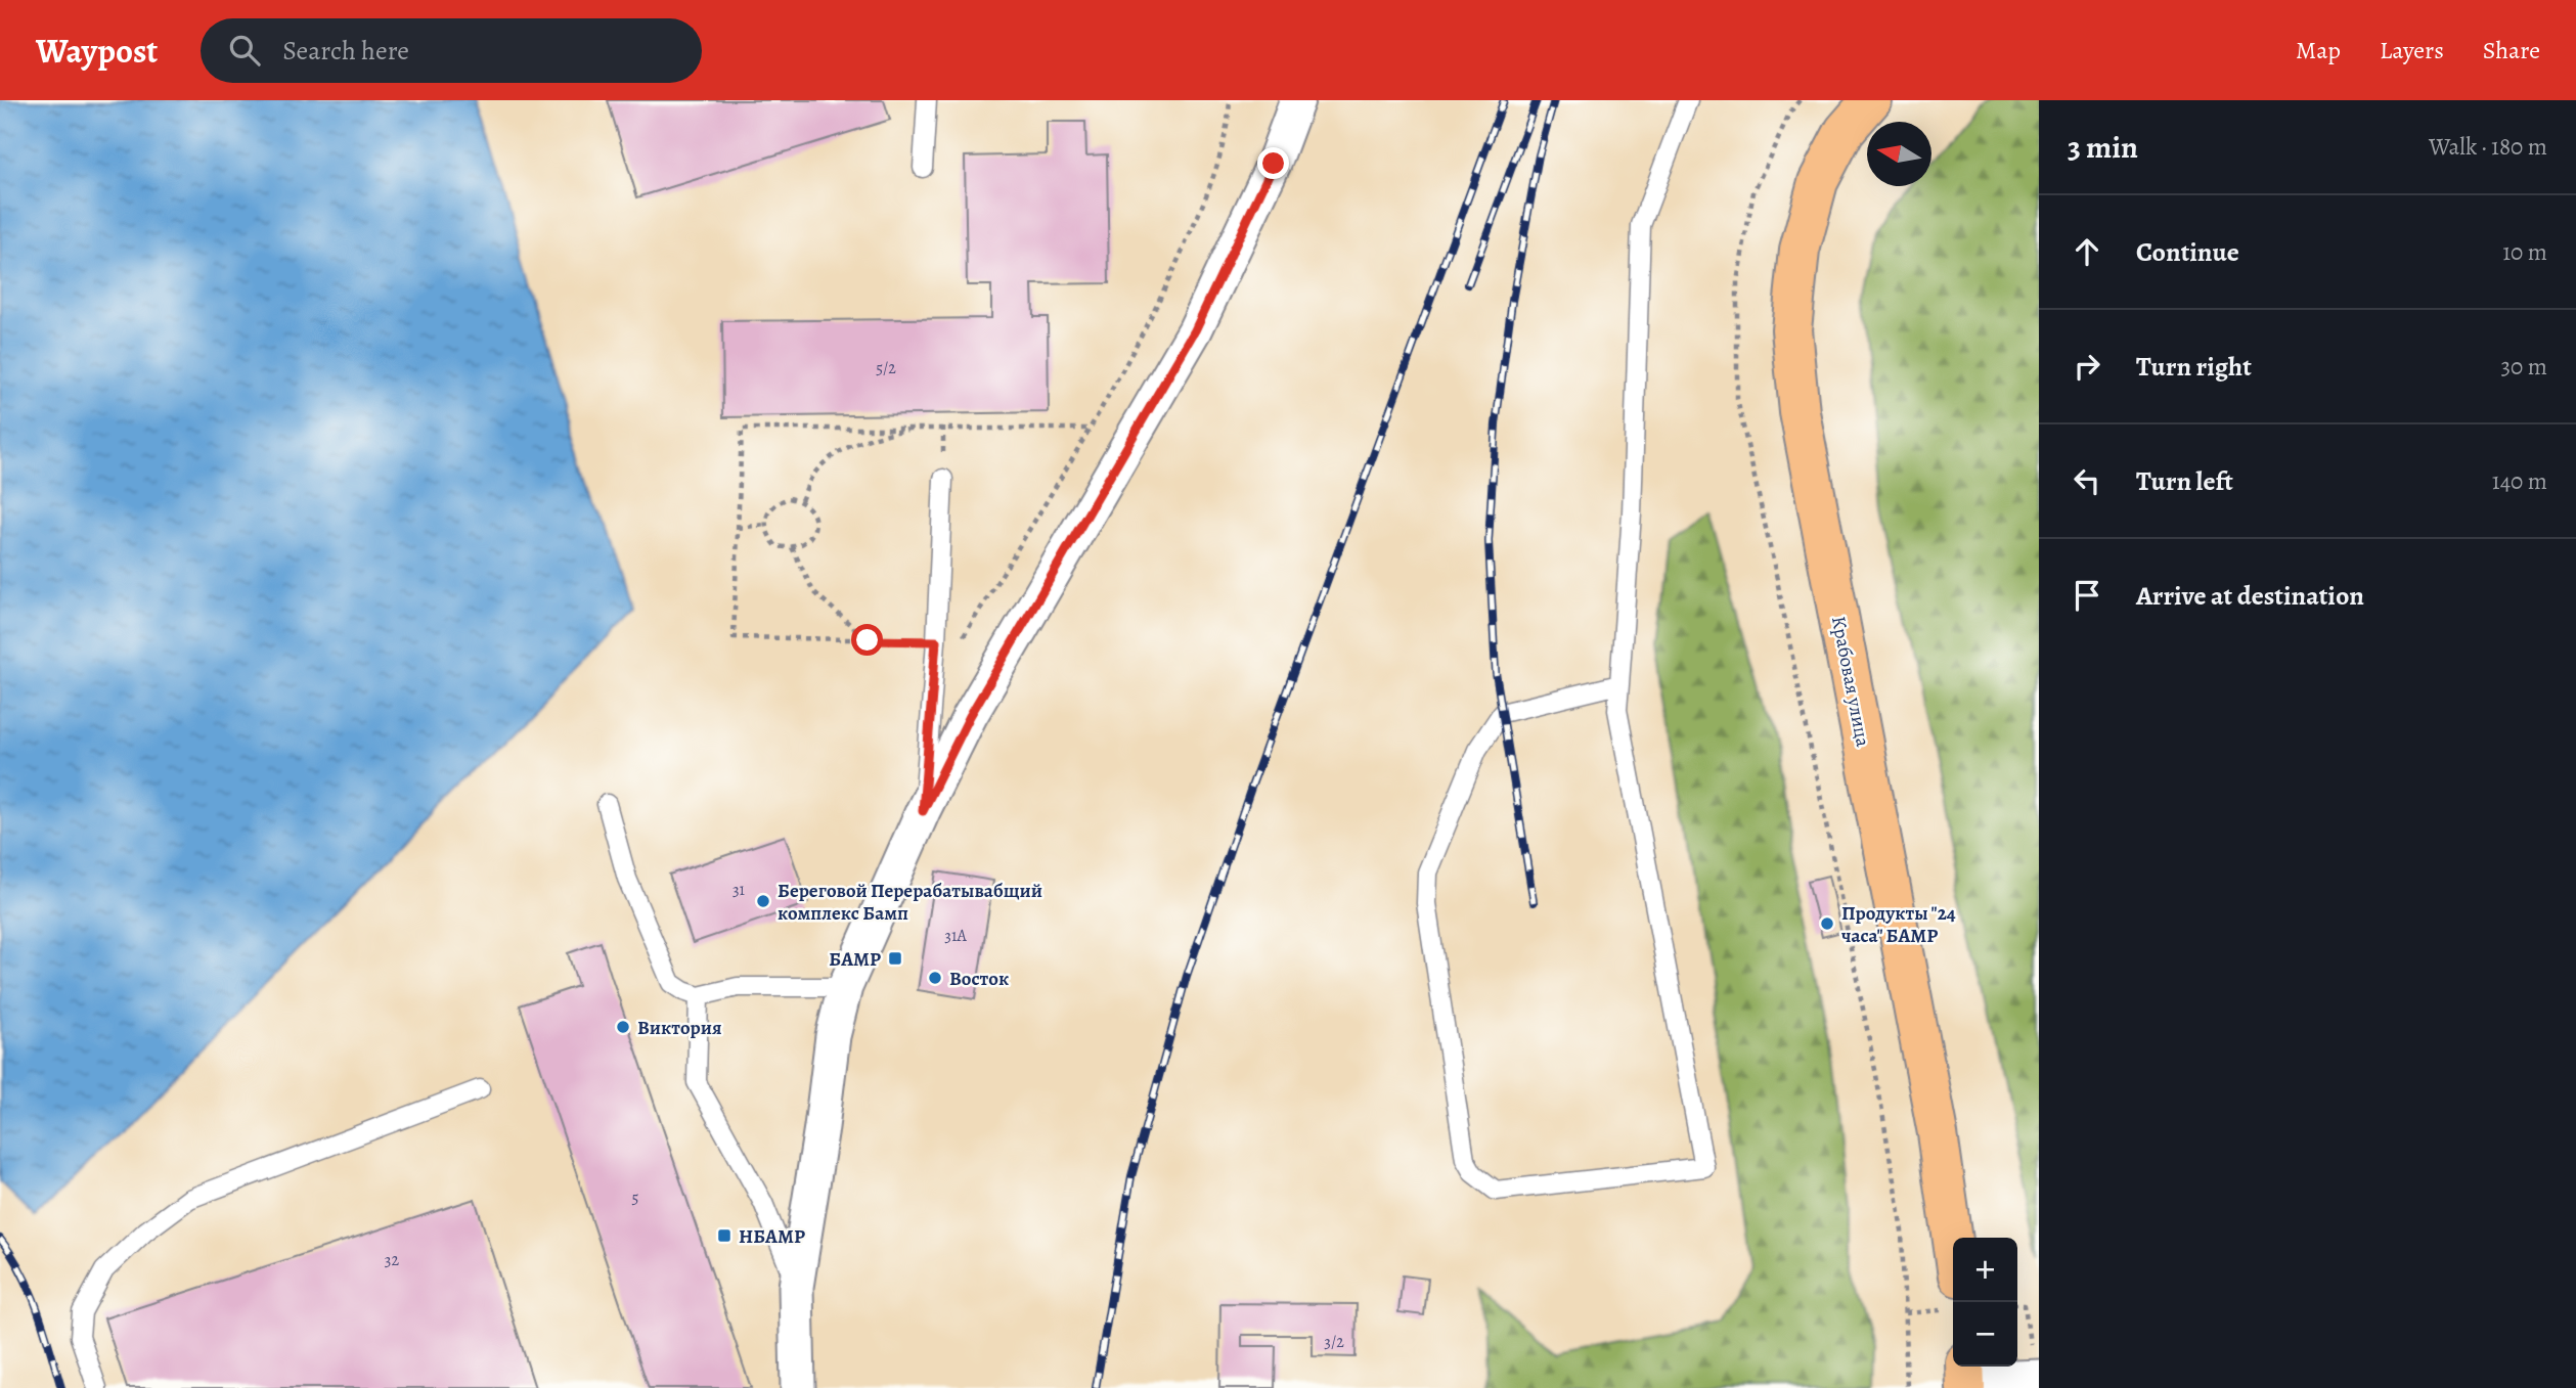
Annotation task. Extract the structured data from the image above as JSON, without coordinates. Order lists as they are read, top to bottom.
{
  "streets": {
    "main road": ["Крабовая улица"]
  },
  "places": {
    "other": [
      "Береговой Перерабатывабщий комплекс Бамп",
      "Продукты \"24 часа\" БАМР",
      "Восток",
      "Виктория"
    ],
    "transit": ["БАМР", "НБАМР"]
  },
  "house_numbers": [
    "5/2",
    "31",
    "31А",
    "5",
    "32",
    "3/2"
  ],
  "north": "left",
  "page": {
    "header": "Waypost",
    "search": "Search here",
    "nav": ["Map", "Layers", "Share"],
    "heading": ["3 min", "Walk · 180 m"],
    "list": [
      ["Continue", "10 m"],
      ["Turn right", "30 m"],
      ["Turn left", "140 m"],
      "Arrive at destination"
    ],
    "map_buttons": ["+", "−"]
  }
}
